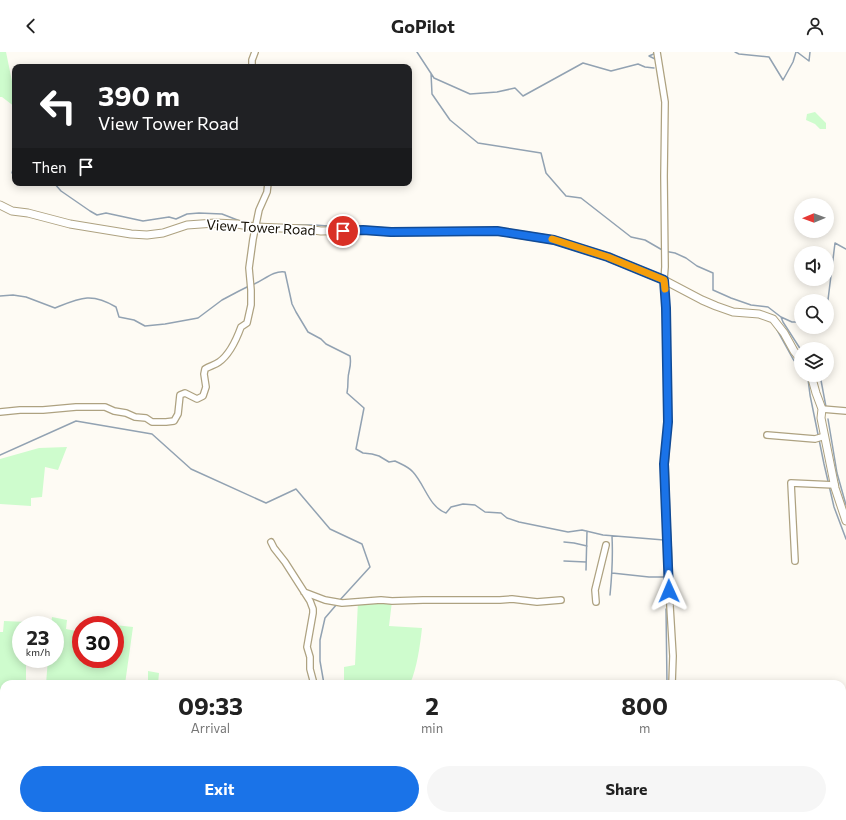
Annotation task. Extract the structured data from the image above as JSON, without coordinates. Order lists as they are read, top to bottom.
{
  "streets": {
    "street": ["View Tower Road"]
  },
  "north": "left",
  "page": {
    "header": "GoPilot",
    "turn": ["390 m", "View Tower Road"],
    "then": "Then",
    "speed": "23 km/h",
    "limit": "30",
    "eta": [
      "09:33",
      "Arrival",
      "2",
      "min",
      "800",
      "m"
    ],
    "buttons": ["Exit", "Share"]
  }
}
